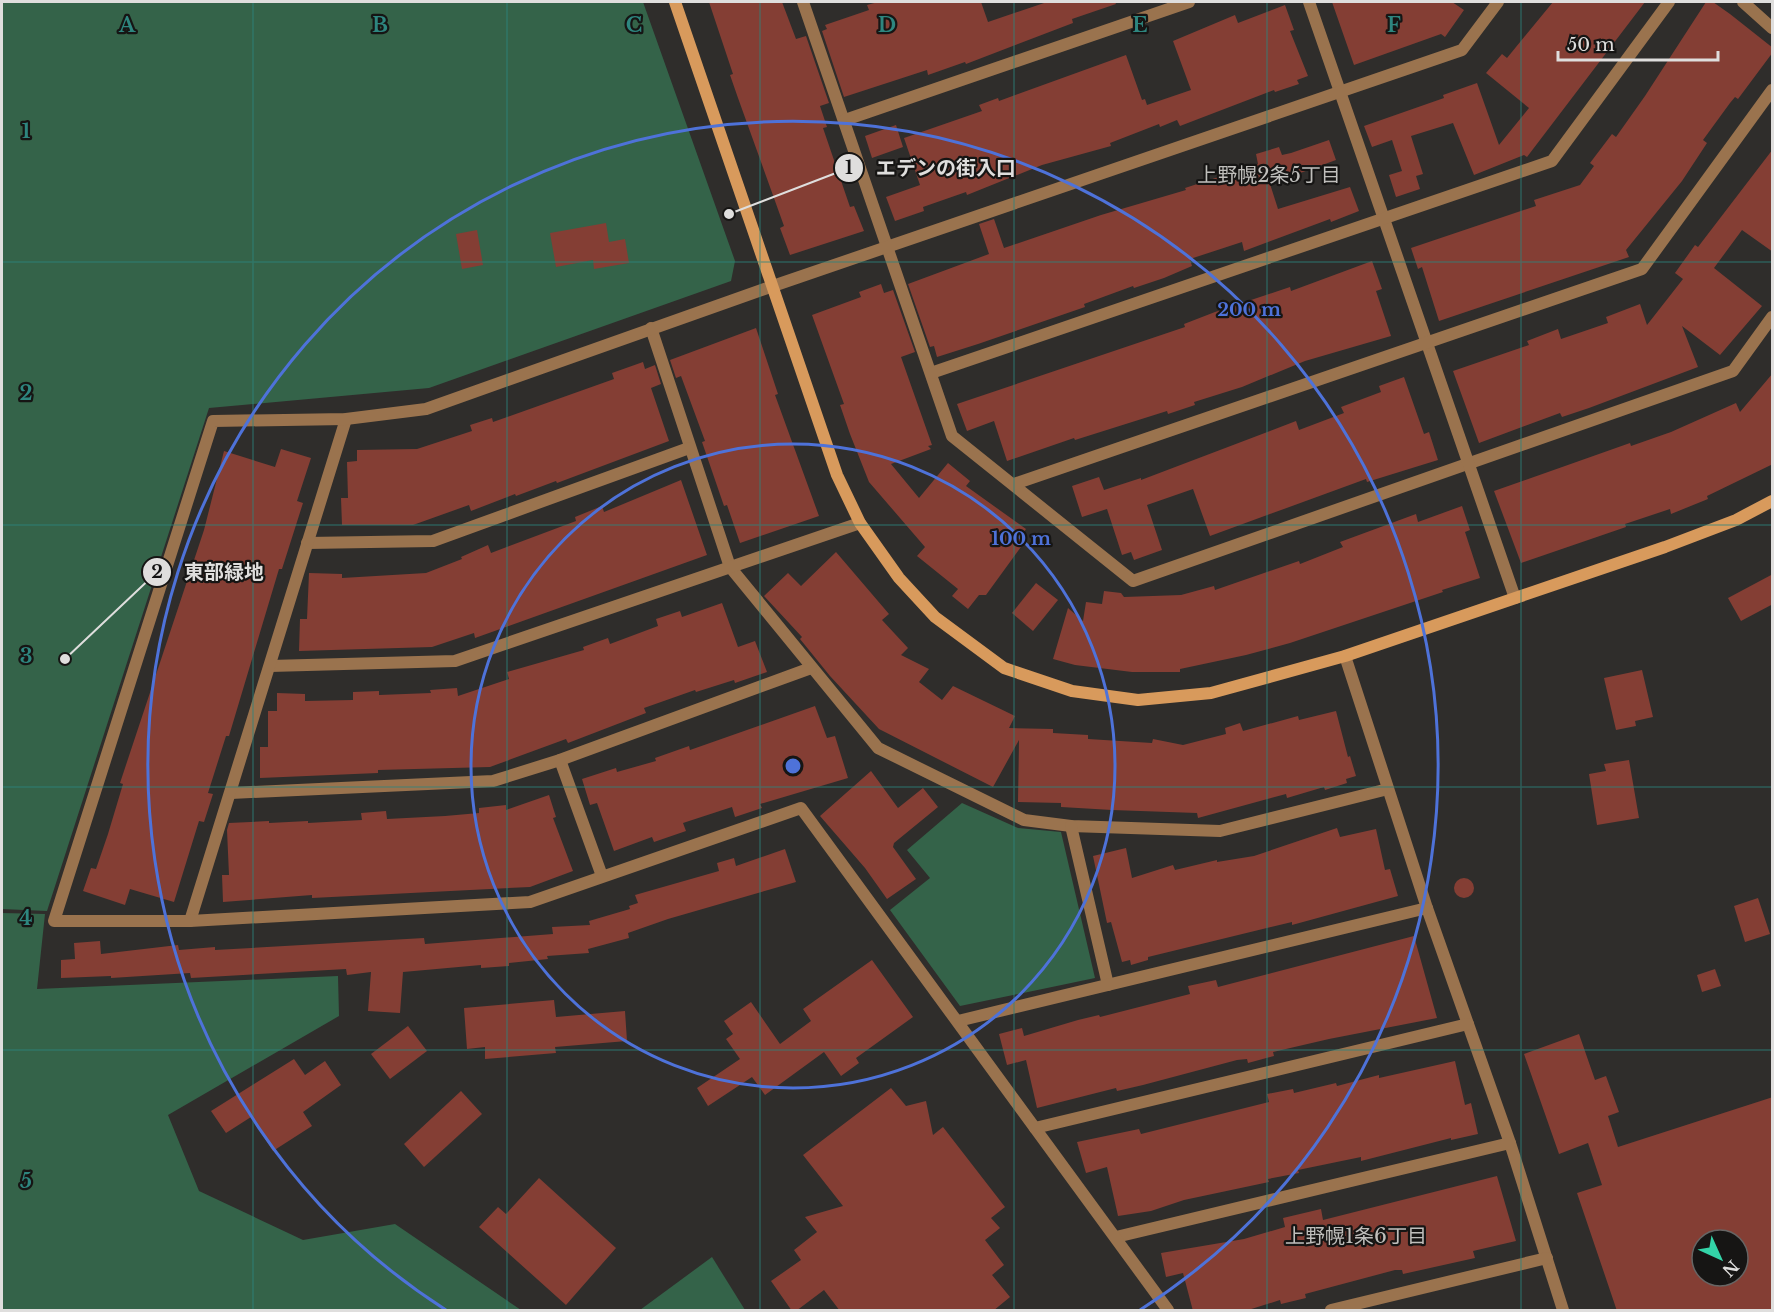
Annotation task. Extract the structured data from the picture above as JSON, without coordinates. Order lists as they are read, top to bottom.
{
  "districts": ["上野幌2条5丁目", "上野幌1条6丁目"],
  "places": ["エデンの街入口", "東部緑地"],
  "scale_bar": "50 m",
  "north": "bottom right",
  "grid": {
    "columns": [
      "A",
      "B",
      "C",
      "D",
      "E",
      "F"
    ],
    "rows": [
      "1",
      "2",
      "3",
      "4",
      "5"
    ]
  },
  "rings": ["200 m", "100 m"]
}
